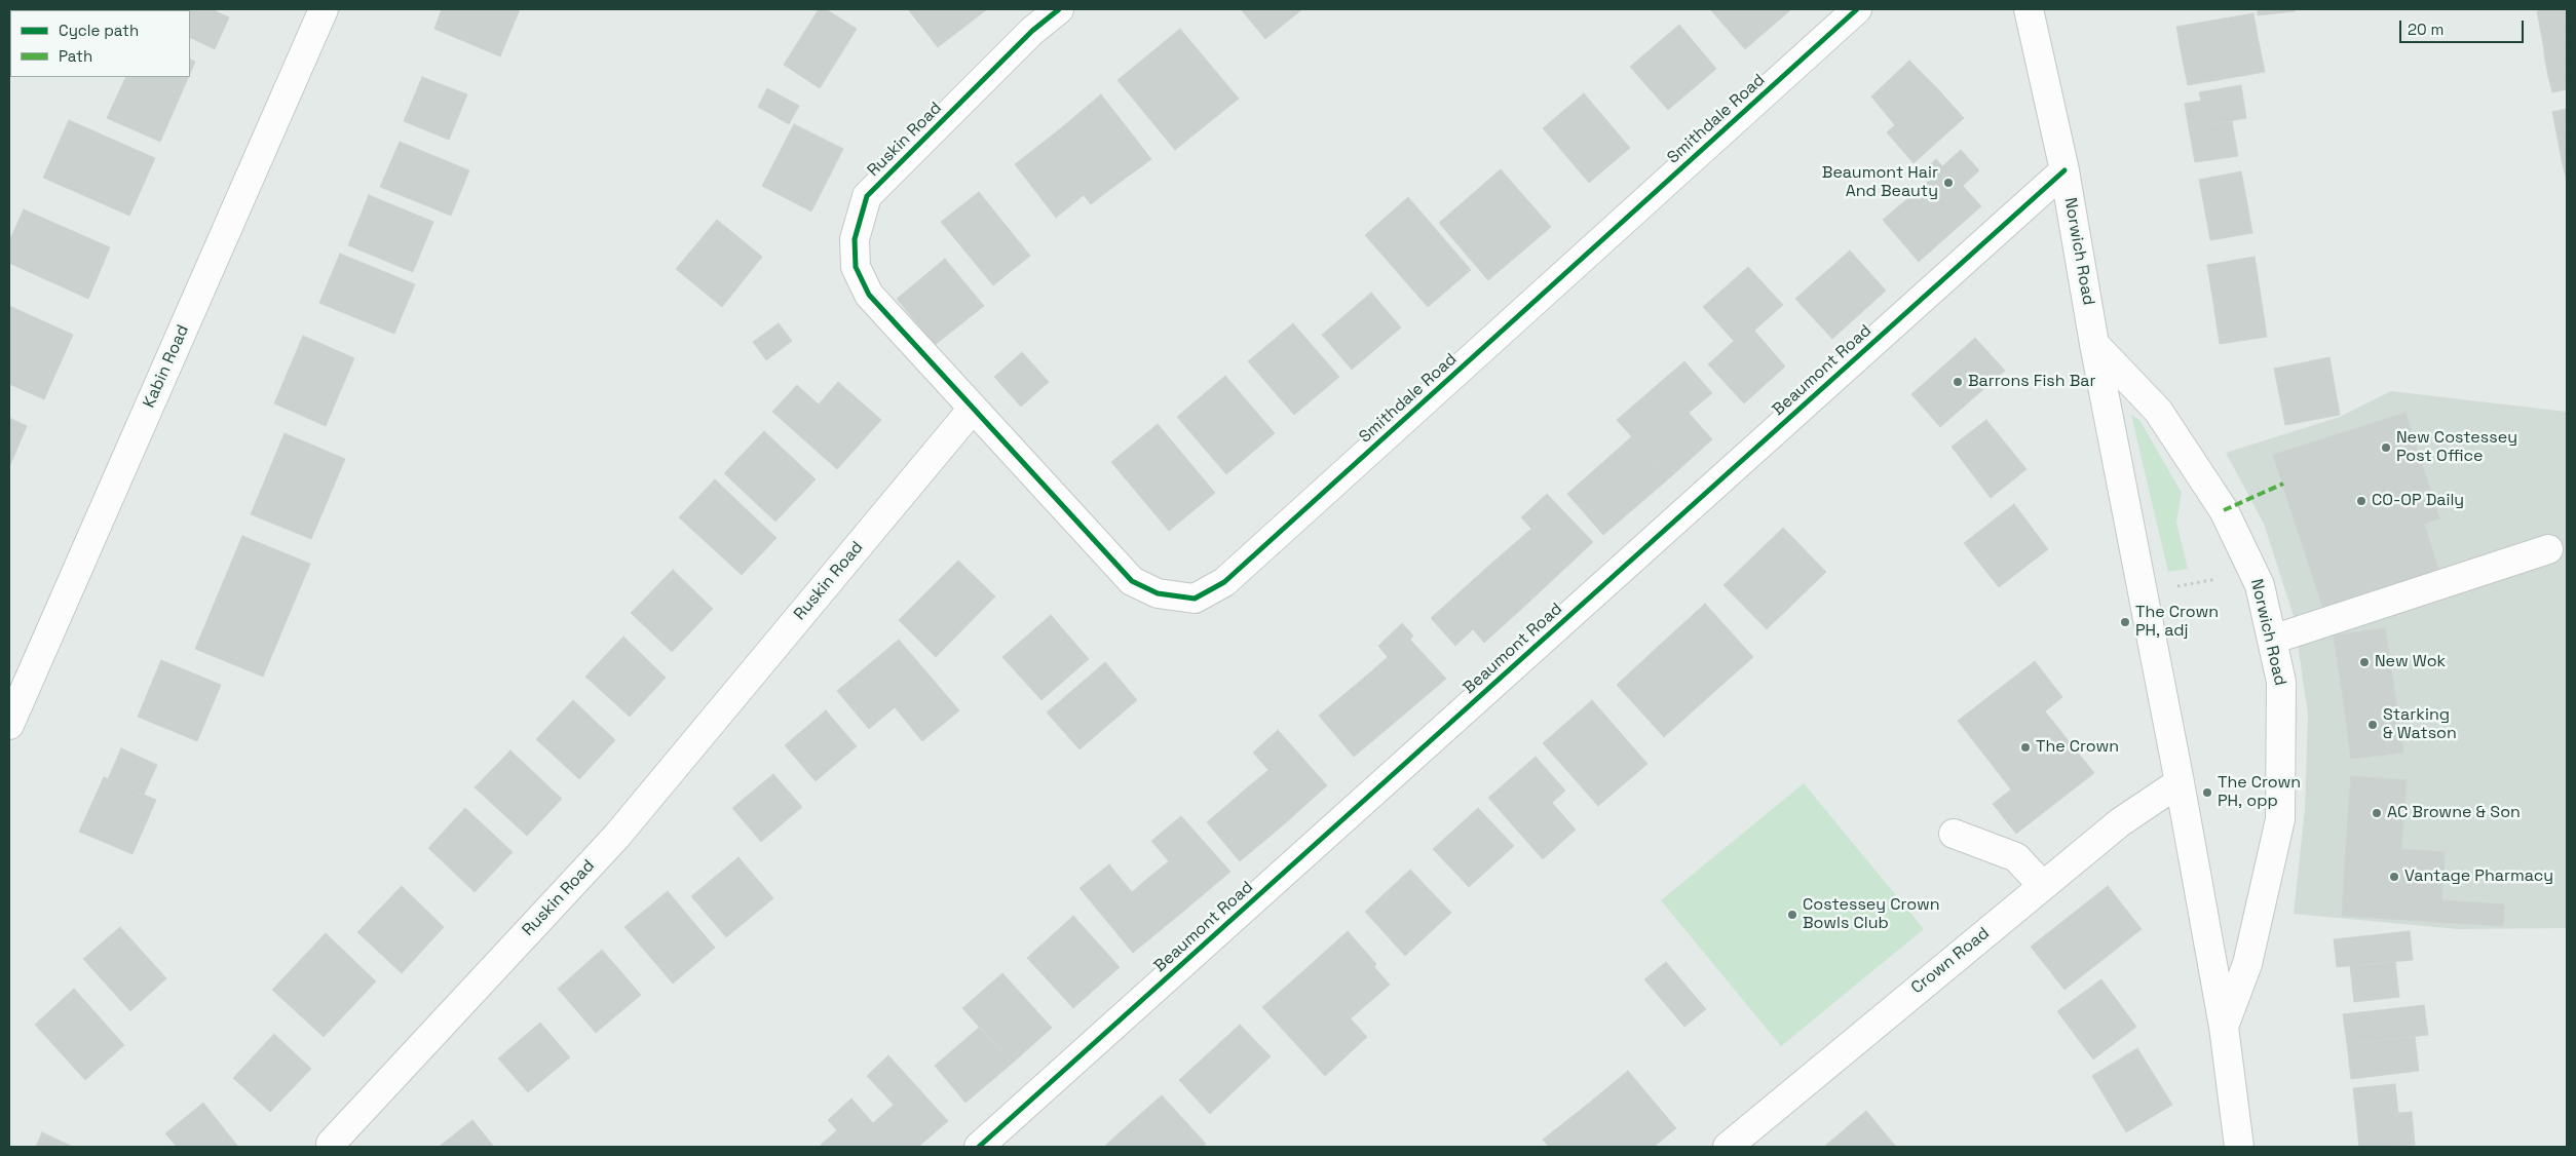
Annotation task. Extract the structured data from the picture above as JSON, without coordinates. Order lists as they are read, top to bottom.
{
  "streets": {
    "street": [
      "Smithdale Road",
      "Ruskin Road",
      "Norwich Road",
      "Kabin Road",
      "Beaumont Road",
      "Crown Road"
    ]
  },
  "crossings": [
    ["Smithdale Road", "Ruskin Road"],
    ["Norwich Road", "Beaumont Road"],
    ["Norwich Road", "Crown Road"]
  ],
  "places": [
    "Beaumont Hair And Beauty",
    "Barrons Fish Bar",
    "New Costessey Post Office",
    "CO-OP Daily",
    "The Crown PH, adj",
    "New Wok",
    "Starking & Watson",
    "The Crown",
    "The Crown PH, opp",
    "AC Browne & Son",
    "Vantage Pharmacy",
    "Costessey Crown Bowls Club"
  ],
  "legend": ["Cycle path", "Path"],
  "scale_bar": "20 m"
}
